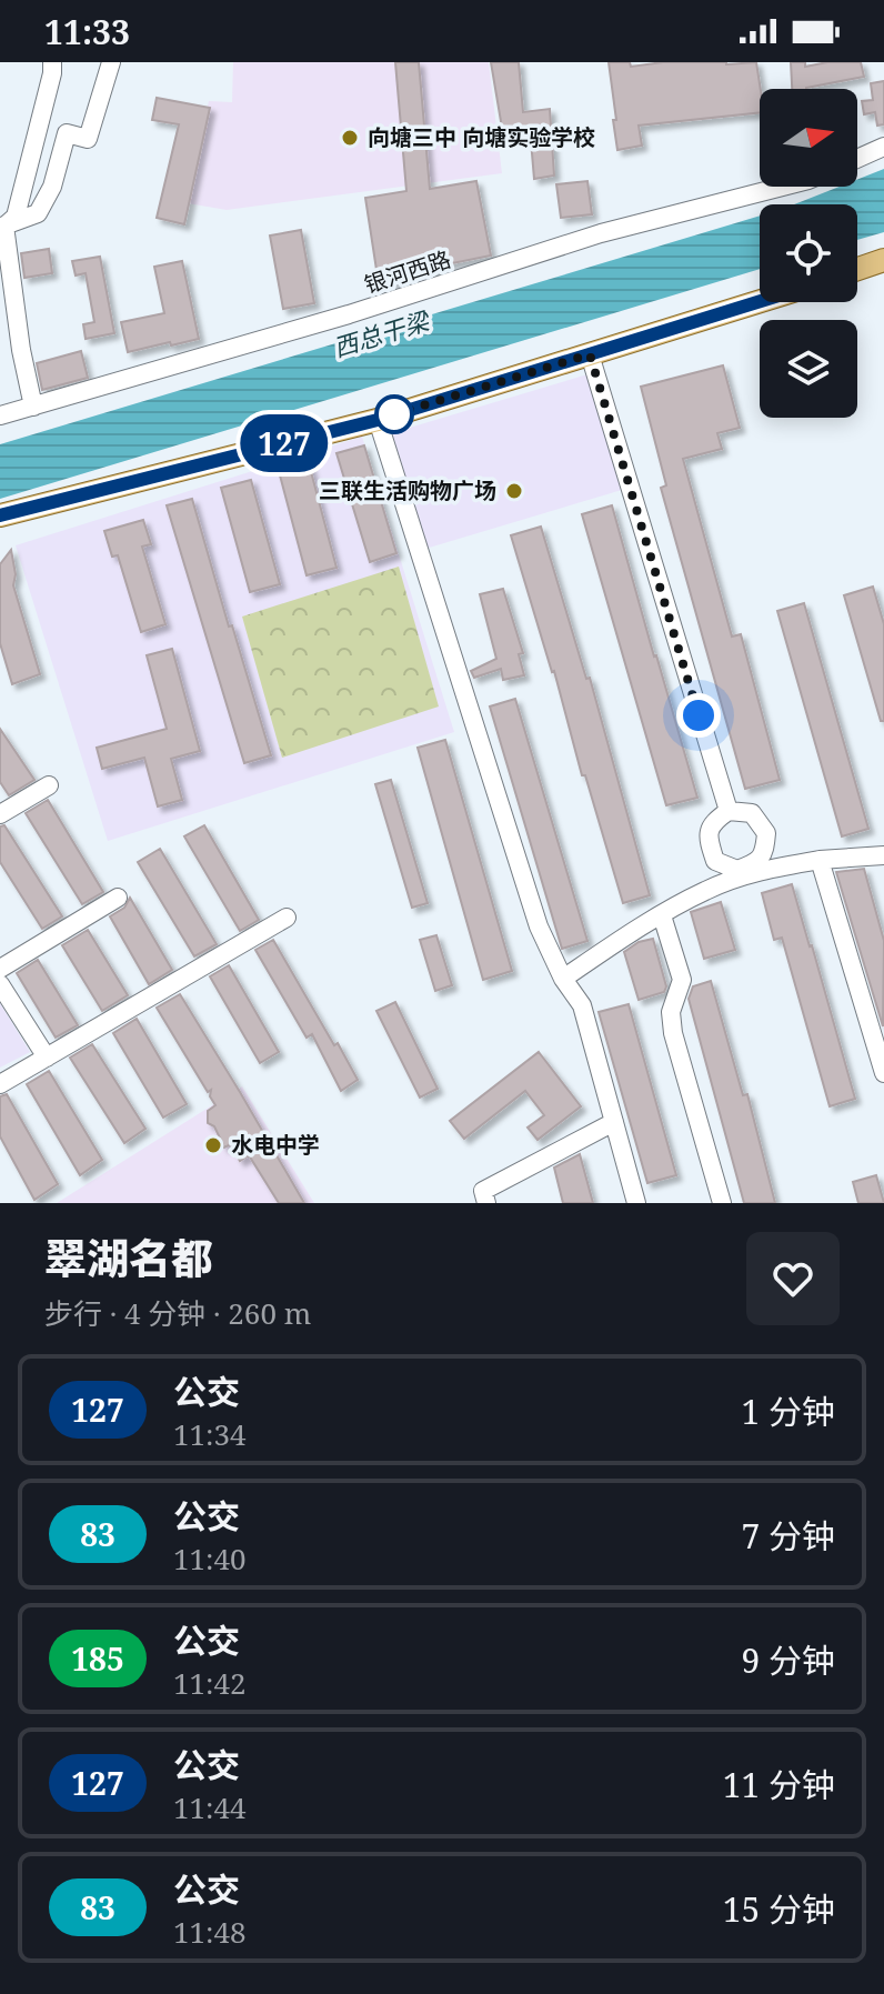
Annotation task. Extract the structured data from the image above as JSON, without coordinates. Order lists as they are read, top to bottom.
{
  "streets": {
    "street": ["银河西路"]
  },
  "water": ["西总干梁"],
  "places": ["向塘三中 向塘实验学校", "三联生活购物广场", "水电中学"],
  "lines": ["bus line 127"],
  "north": "right",
  "page": {
    "status": "11:33",
    "on_map": "127",
    "heading": ["翠湖名都", "步行 · 4 分钟 · 260 m"],
    "list": [
      {
        "mark": "127",
        "name": "公交",
        "note": "11:34",
        "value": "1 分钟"
      },
      {
        "mark": "83",
        "name": "公交",
        "note": "11:40",
        "value": "7 分钟"
      },
      {
        "mark": "185",
        "name": "公交",
        "note": "11:42",
        "value": "9 分钟"
      },
      {
        "mark": "127",
        "name": "公交",
        "note": "11:44",
        "value": "11 分钟"
      },
      {
        "mark": "83",
        "name": "公交",
        "note": "11:48",
        "value": "15 分钟"
      }
    ]
  }
}
